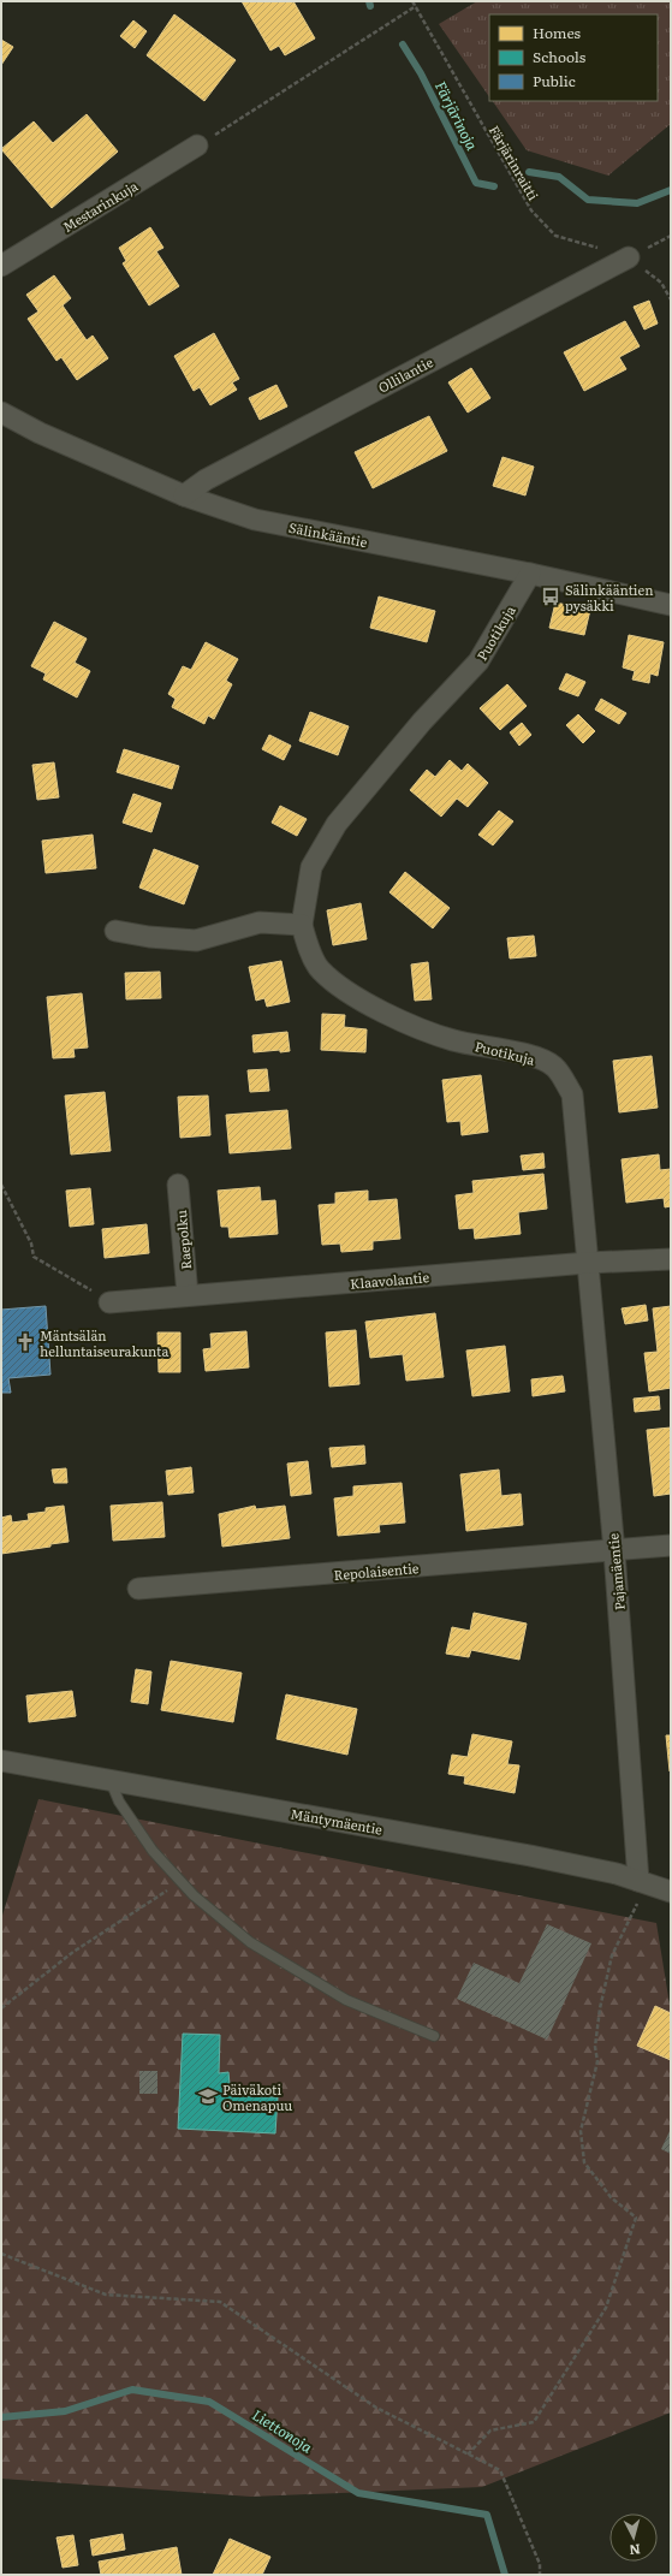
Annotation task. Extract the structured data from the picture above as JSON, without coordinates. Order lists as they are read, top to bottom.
{
  "streets": {
    "street": [
      "Mestarinkuja",
      "Ollilantie",
      "Sälinkääntie",
      "Puotikuja",
      "Raepolku",
      "Klaavolantie",
      "Repolaisentie",
      "Pajamäentie",
      "Mäntymäentie"
    ],
    "path": ["Färjärinraitti"]
  },
  "crossings": [
    ["Färjärinraitti", "Ollilantie"],
    ["Ollilantie", "Sälinkääntie"],
    ["Sälinkääntie", "Puotikuja"],
    ["Puotikuja", "Klaavolantie"],
    ["Puotikuja", "Pajamäentie"],
    ["Raepolku", "Klaavolantie"],
    ["Klaavolantie", "Pajamäentie"],
    ["Repolaisentie", "Pajamäentie"],
    ["Pajamäentie", "Mäntymäentie"]
  ],
  "water": ["Färjärinoja", "Liettonoja"],
  "places": {
    "bus stop": ["Sälinkääntien pysäkki"],
    "church": ["Mäntsälän helluntaiseurakunta"],
    "school or university": ["Päiväkoti Omenapuu"]
  },
  "legend": ["Homes", "Schools", "Public"],
  "north": "bottom"
}
